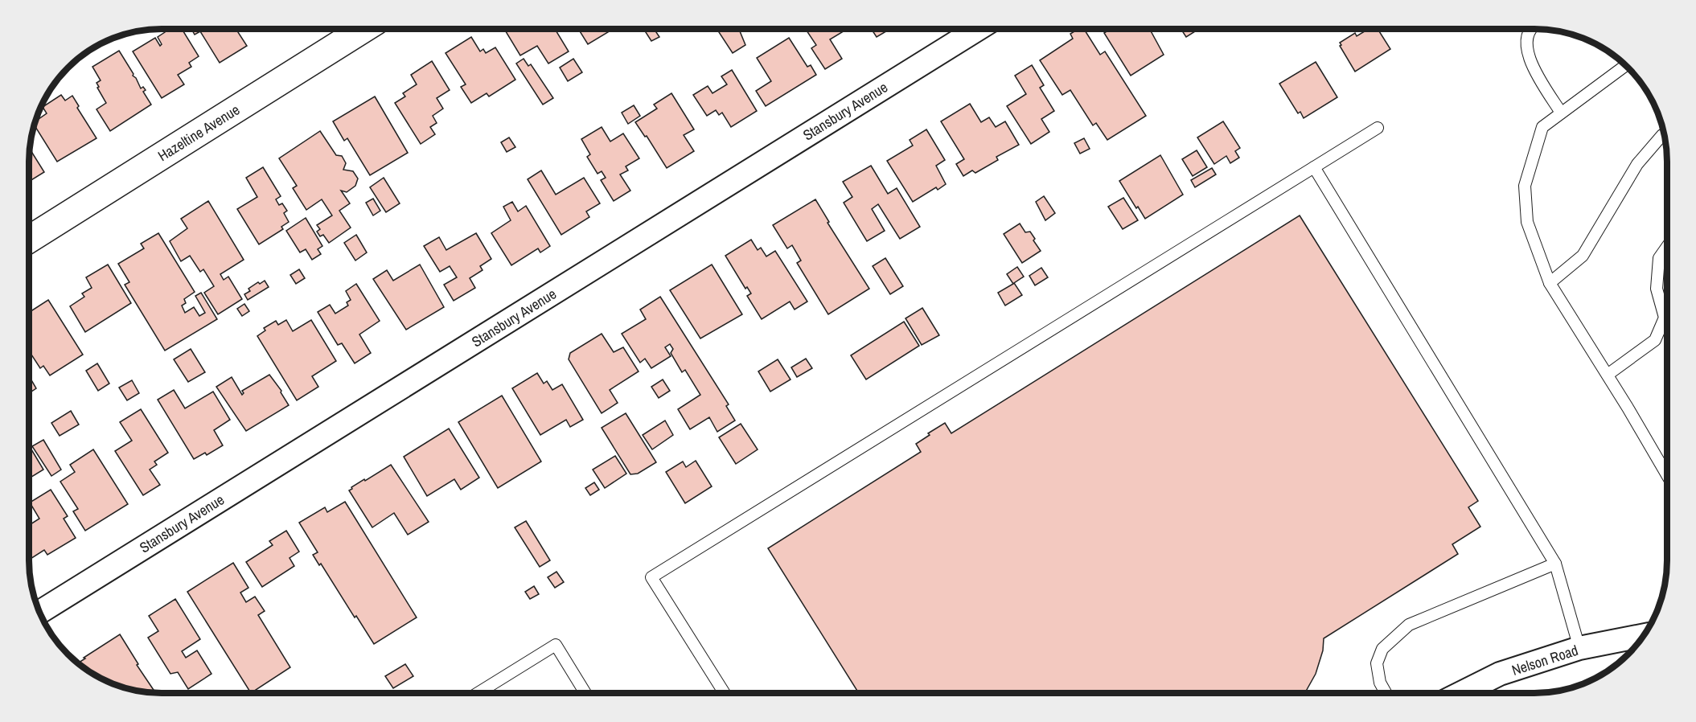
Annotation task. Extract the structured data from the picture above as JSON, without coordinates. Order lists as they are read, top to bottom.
{
  "streets": {
    "street": ["Stansbury Avenue", "Hazeltine Avenue", "Nelson Road"]
  }
}
